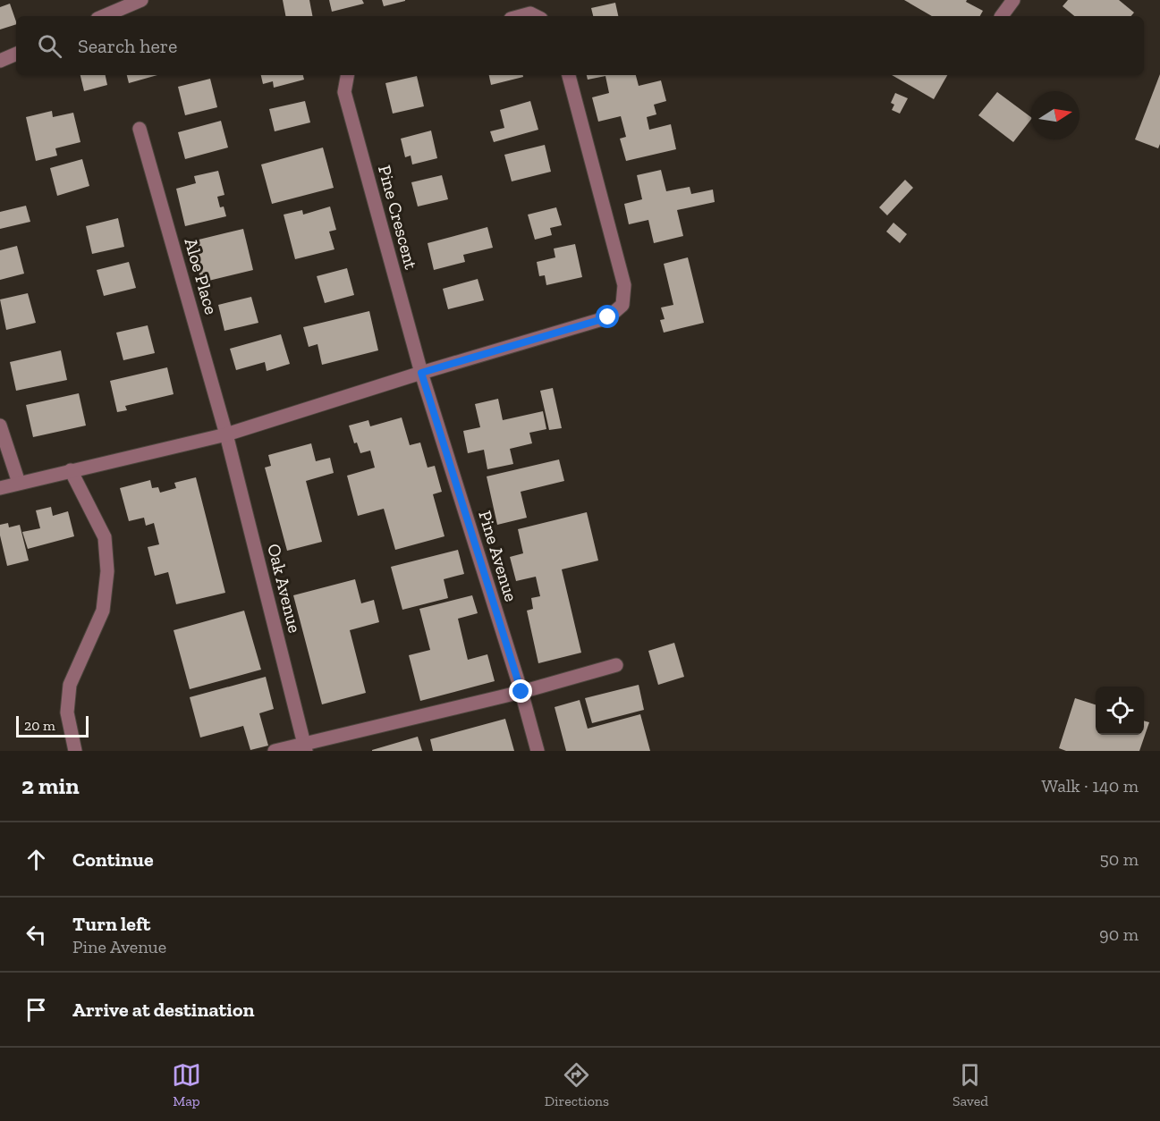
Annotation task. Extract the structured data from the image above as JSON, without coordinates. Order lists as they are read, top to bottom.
{
  "streets": {
    "street": [
      "Pine Crescent",
      "Aloe Place",
      "Pine Avenue",
      "Oak Avenue"
    ]
  },
  "crossings": [
    ["Pine Crescent", "Pine Avenue"],
    ["Aloe Place", "Oak Avenue"]
  ],
  "scale_bar": "20 m",
  "north": "right",
  "page": {
    "search": "Search here",
    "scale": "20 m",
    "heading": ["2 min", "Walk · 140 m"],
    "list": [
      ["Continue", "50 m"],
      ["Turn left", "Pine Avenue", "90 m"],
      "Arrive at destination"
    ],
    "nav": ["Map", "Directions", "Saved"]
  }
}
